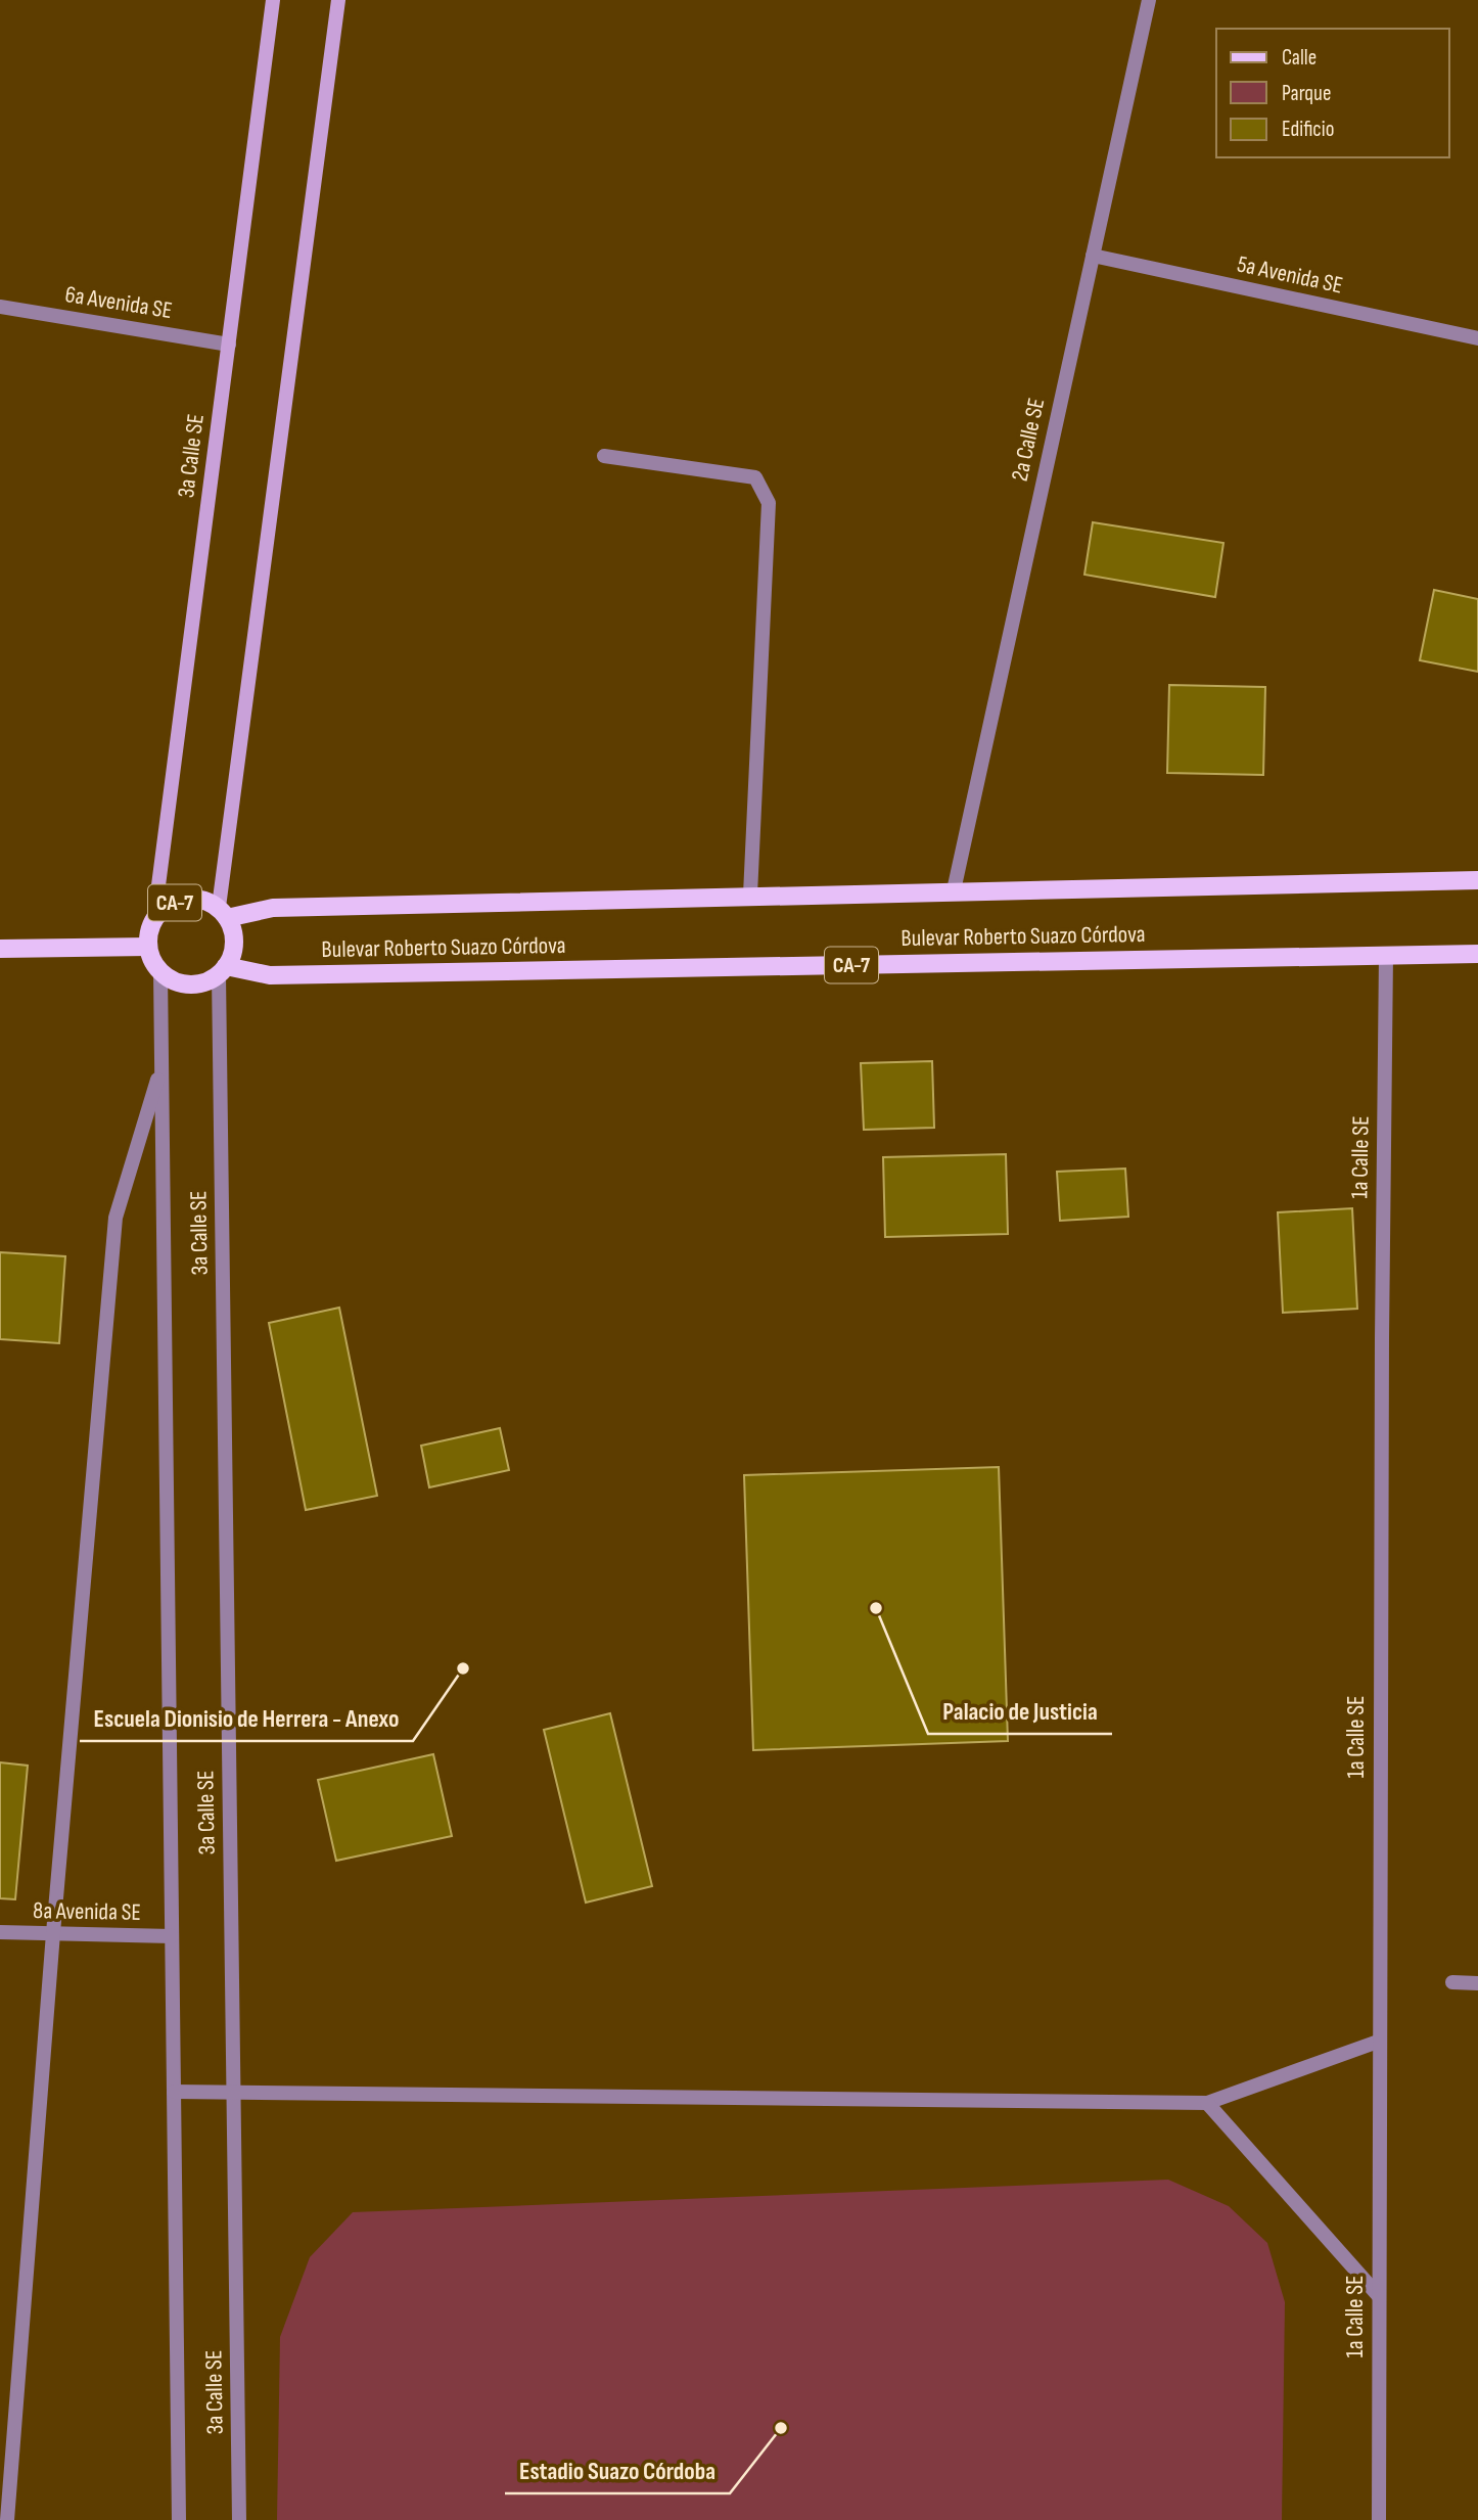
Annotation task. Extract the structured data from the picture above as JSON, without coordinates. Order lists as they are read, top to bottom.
{
  "streets": {
    "main road": ["CA-7", "Bulevar Roberto Suazo Córdova"],
    "street": [
      "5a Avenida SE",
      "6a Avenida SE",
      "2a Calle SE",
      "3a Calle SE",
      "1a Calle SE",
      "8a Avenida SE"
    ]
  },
  "crossings": [
    ["5a Avenida SE", "2a Calle SE"],
    ["6a Avenida SE", "3a Calle SE"],
    ["2a Calle SE", "Bulevar Roberto Suazo Córdova"],
    ["3a Calle SE", "CA-7"],
    ["3a Calle SE", "Bulevar Roberto Suazo Córdova"],
    ["3a Calle SE", "8a Avenida SE"],
    ["CA-7", "Bulevar Roberto Suazo Córdova"],
    ["Bulevar Roberto Suazo Córdova", "1a Calle SE"]
  ],
  "places": ["Palacio de Justicia", "Escuela Dionisio de Herrera - Anexo", "Estadio Suazo Córdoba"],
  "legend": ["Calle", "Parque", "Edificio"]
}
